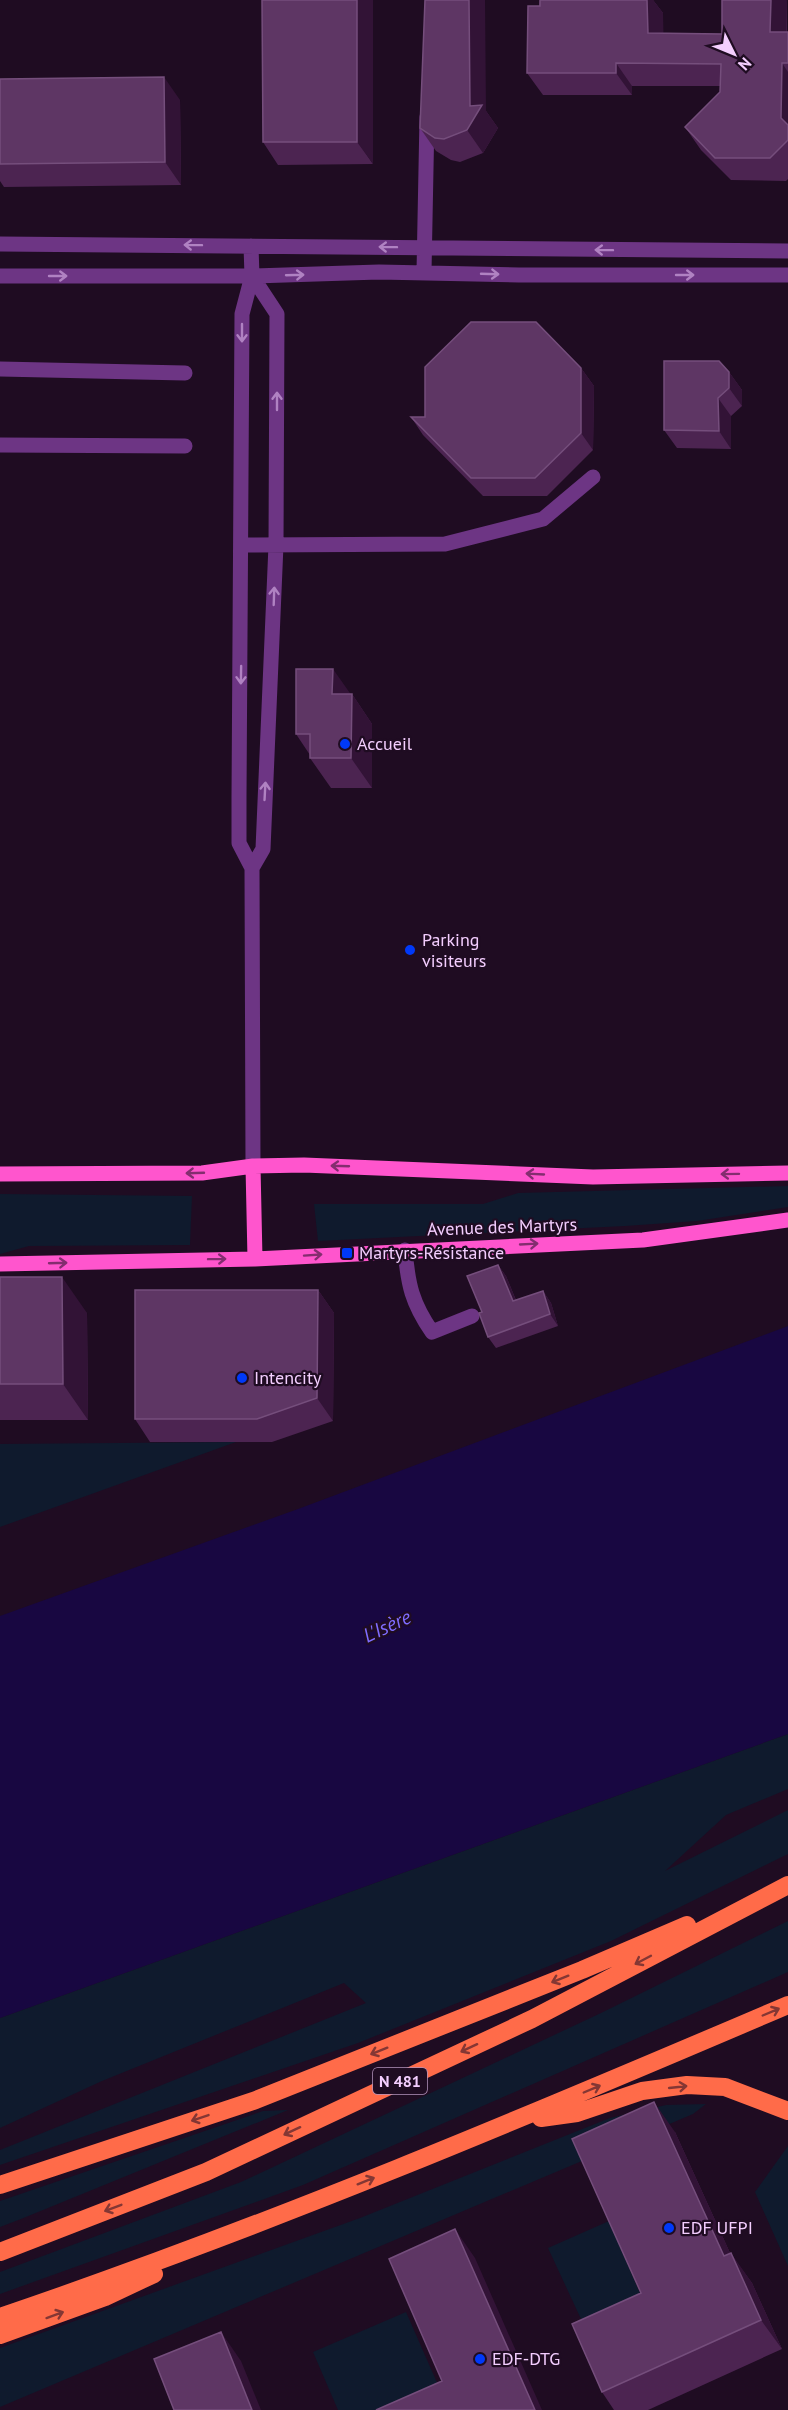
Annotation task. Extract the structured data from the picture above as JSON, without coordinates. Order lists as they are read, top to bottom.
{
  "streets": {
    "highway": ["N 481"],
    "main road": ["Avenue des Martyrs"]
  },
  "water": ["L'Isère"],
  "places": {
    "other": [
      "Accueil",
      "Parking visiteurs",
      "Intencity",
      "EDF UFPI",
      "EDF-DTG"
    ],
    "transit": ["Martyrs-Résistance"]
  },
  "north": "bottom right"
}
